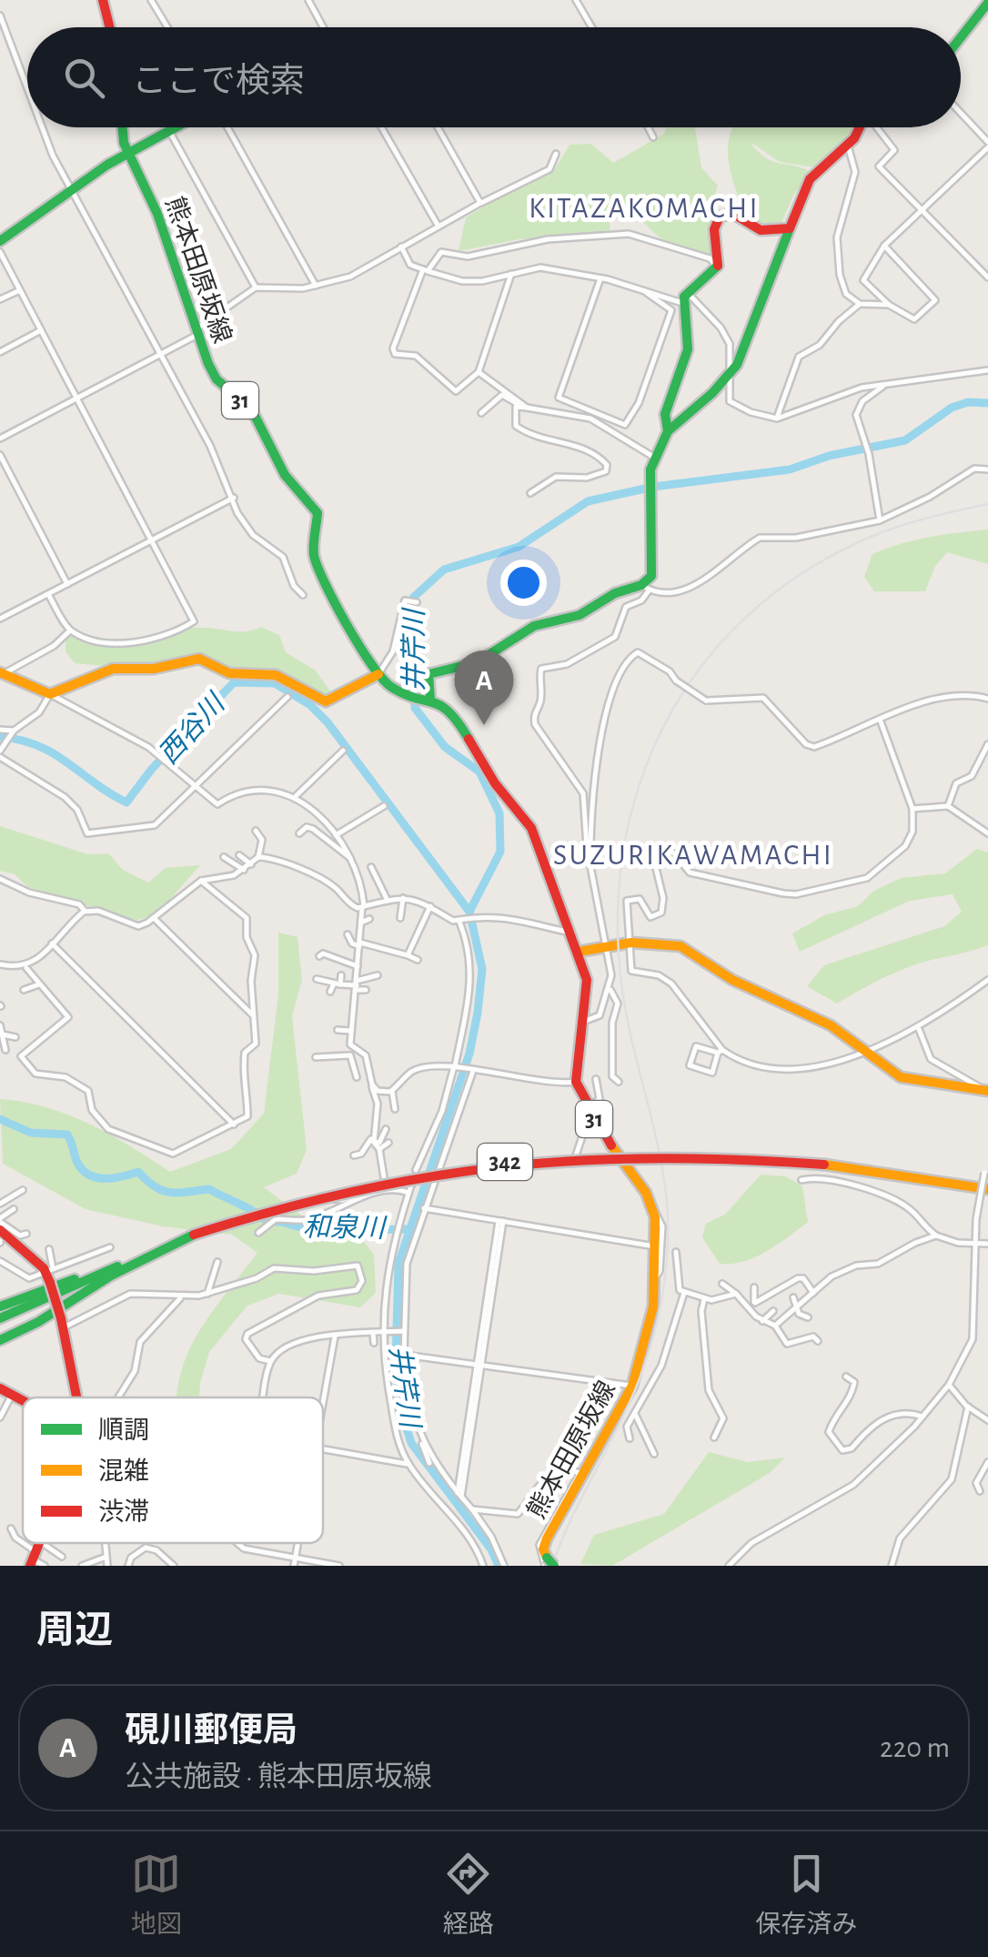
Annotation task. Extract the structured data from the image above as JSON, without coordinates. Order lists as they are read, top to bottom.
{
  "streets": {
    "main road": ["熊本田原坂線", "31", "342"]
  },
  "districts": ["KITAZAKOMACHI", "SUZURIKAWAMACHI"],
  "water": ["井芹川", "西谷川", "和泉川"],
  "legend": ["順調", "混雑", "渋滞"],
  "page": {
    "search": "ここで検索",
    "pins": "A",
    "heading": "周辺",
    "list": [
      {
        "mark": "A",
        "name": "硯川郵便局",
        "note": "公共施設 · 熊本田原坂線",
        "value": "220 m"
      }
    ],
    "nav": ["地図", "経路", "保存済み"]
  }
}
